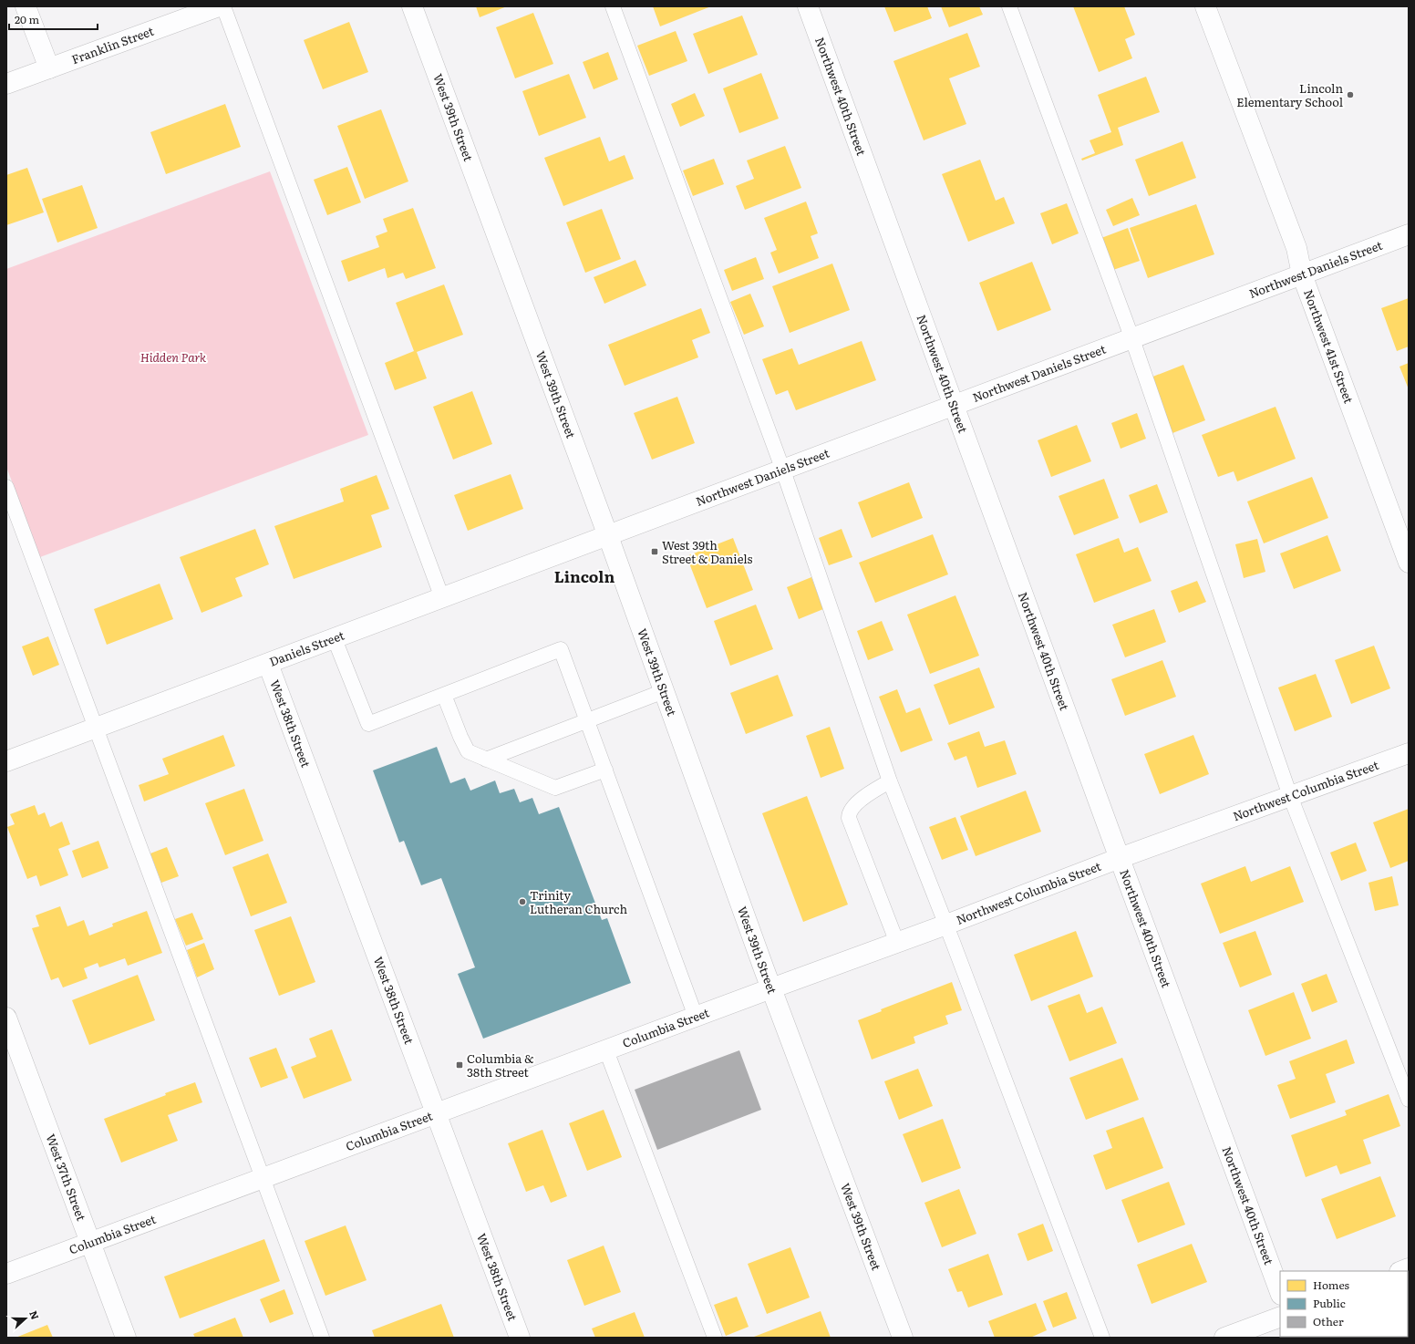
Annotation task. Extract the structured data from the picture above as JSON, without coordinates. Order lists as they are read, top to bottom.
{
  "streets": {
    "street": [
      "Franklin Street",
      "Northwest 40th Street",
      "West 39th Street",
      "Northwest Daniels Street",
      "Northwest 41st Street",
      "Daniels Street",
      "West 38th Street",
      "Northwest Columbia Street",
      "Columbia Street",
      "West 37th Street"
    ]
  },
  "crossings": [
    ["Northwest 40th Street", "Northwest Daniels Street"],
    ["Northwest 40th Street", "Northwest Columbia Street"],
    ["West 39th Street", "Northwest Daniels Street"],
    ["West 39th Street", "Daniels Street"],
    ["West 39th Street", "Northwest Columbia Street"],
    ["West 39th Street", "Columbia Street"],
    ["Northwest Daniels Street", "Northwest 41st Street"],
    ["Northwest Daniels Street", "Daniels Street"],
    ["Daniels Street", "West 38th Street"],
    ["West 38th Street", "Columbia Street"],
    ["Northwest Columbia Street", "Columbia Street"],
    ["Columbia Street", "West 37th Street"]
  ],
  "districts": ["Lincoln"],
  "parks": ["Hidden Park"],
  "places": {
    "other": ["Lincoln Elementary School", "Trinity Lutheran Church"],
    "transit": ["West 39th Street & Daniels", "Columbia & 38th Street"]
  },
  "legend": ["Homes", "Public", "Other"],
  "scale_bar": "20 m",
  "north": "right"
}
